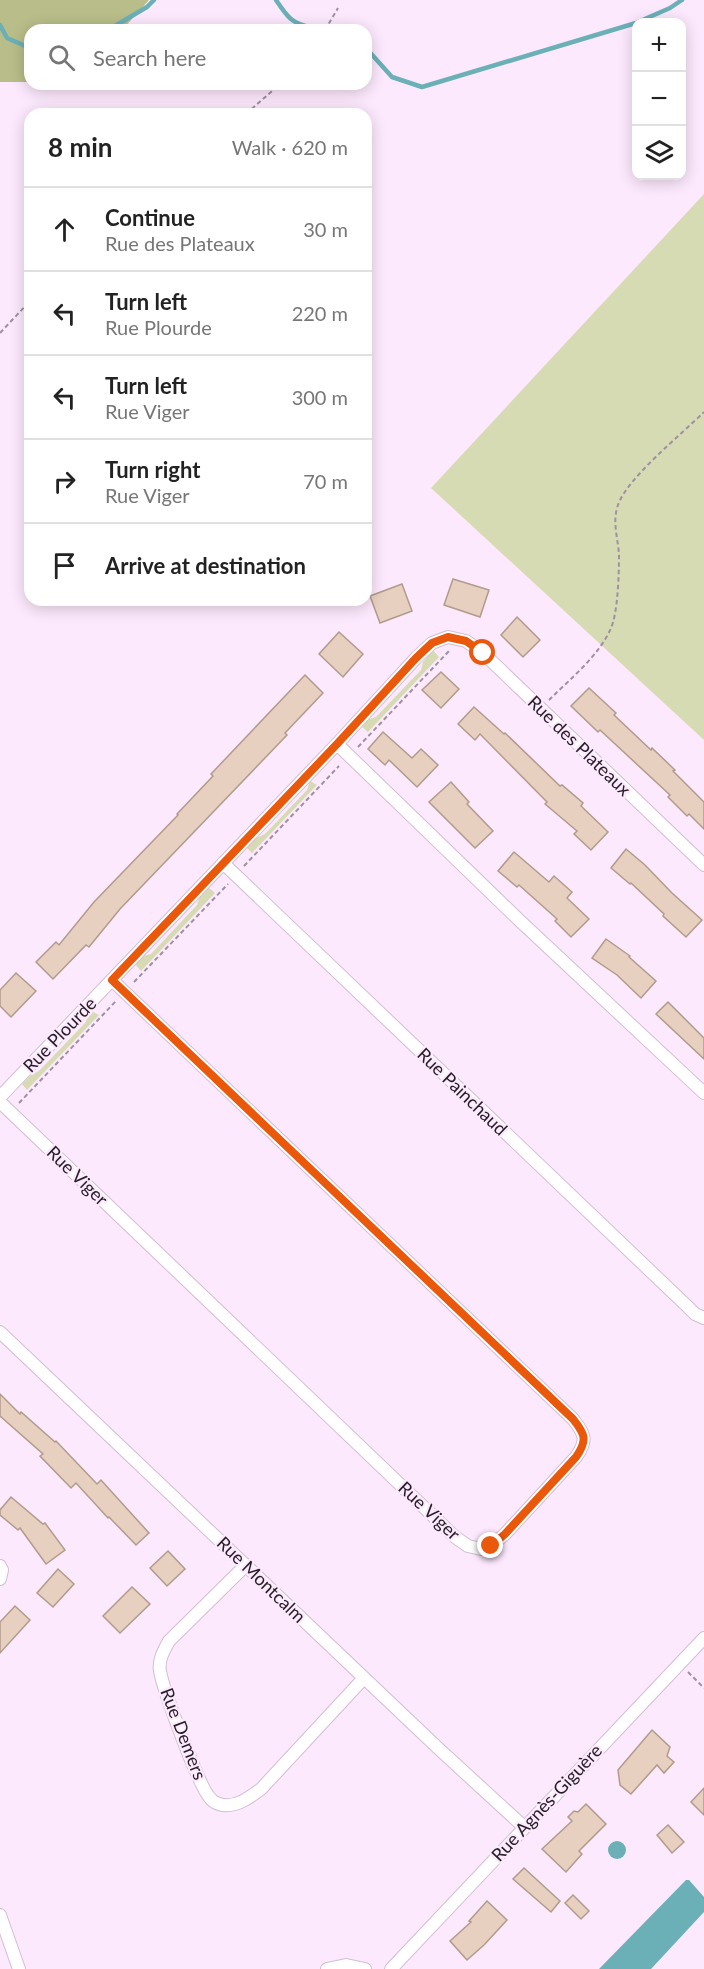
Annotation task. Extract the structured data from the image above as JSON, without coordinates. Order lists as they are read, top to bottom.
{
  "streets": {
    "street": [
      "Rue des Plateaux",
      "Rue Plourde",
      "Rue Painchaud",
      "Rue Viger",
      "Rue Montcalm",
      "Rue Demers",
      "Rue Agnès-Giguère"
    ]
  },
  "crossings": [
    ["Rue des Plateaux", "Rue Plourde"],
    ["Rue Plourde", "Rue Painchaud"],
    ["Rue Plourde", "Rue Viger"],
    ["Rue Montcalm", "Rue Demers"],
    ["Rue Montcalm", "Rue Agnès-Giguère"]
  ],
  "page": {
    "map_buttons": ["+", "−"],
    "search": "Search here",
    "heading": ["8 min", "Walk · 620 m"],
    "list": [
      ["Continue", "Rue des Plateaux", "30 m"],
      ["Turn left", "Rue Plourde", "220 m"],
      ["Turn left", "Rue Viger", "300 m"],
      ["Turn right", "Rue Viger", "70 m"],
      "Arrive at destination"
    ]
  }
}
